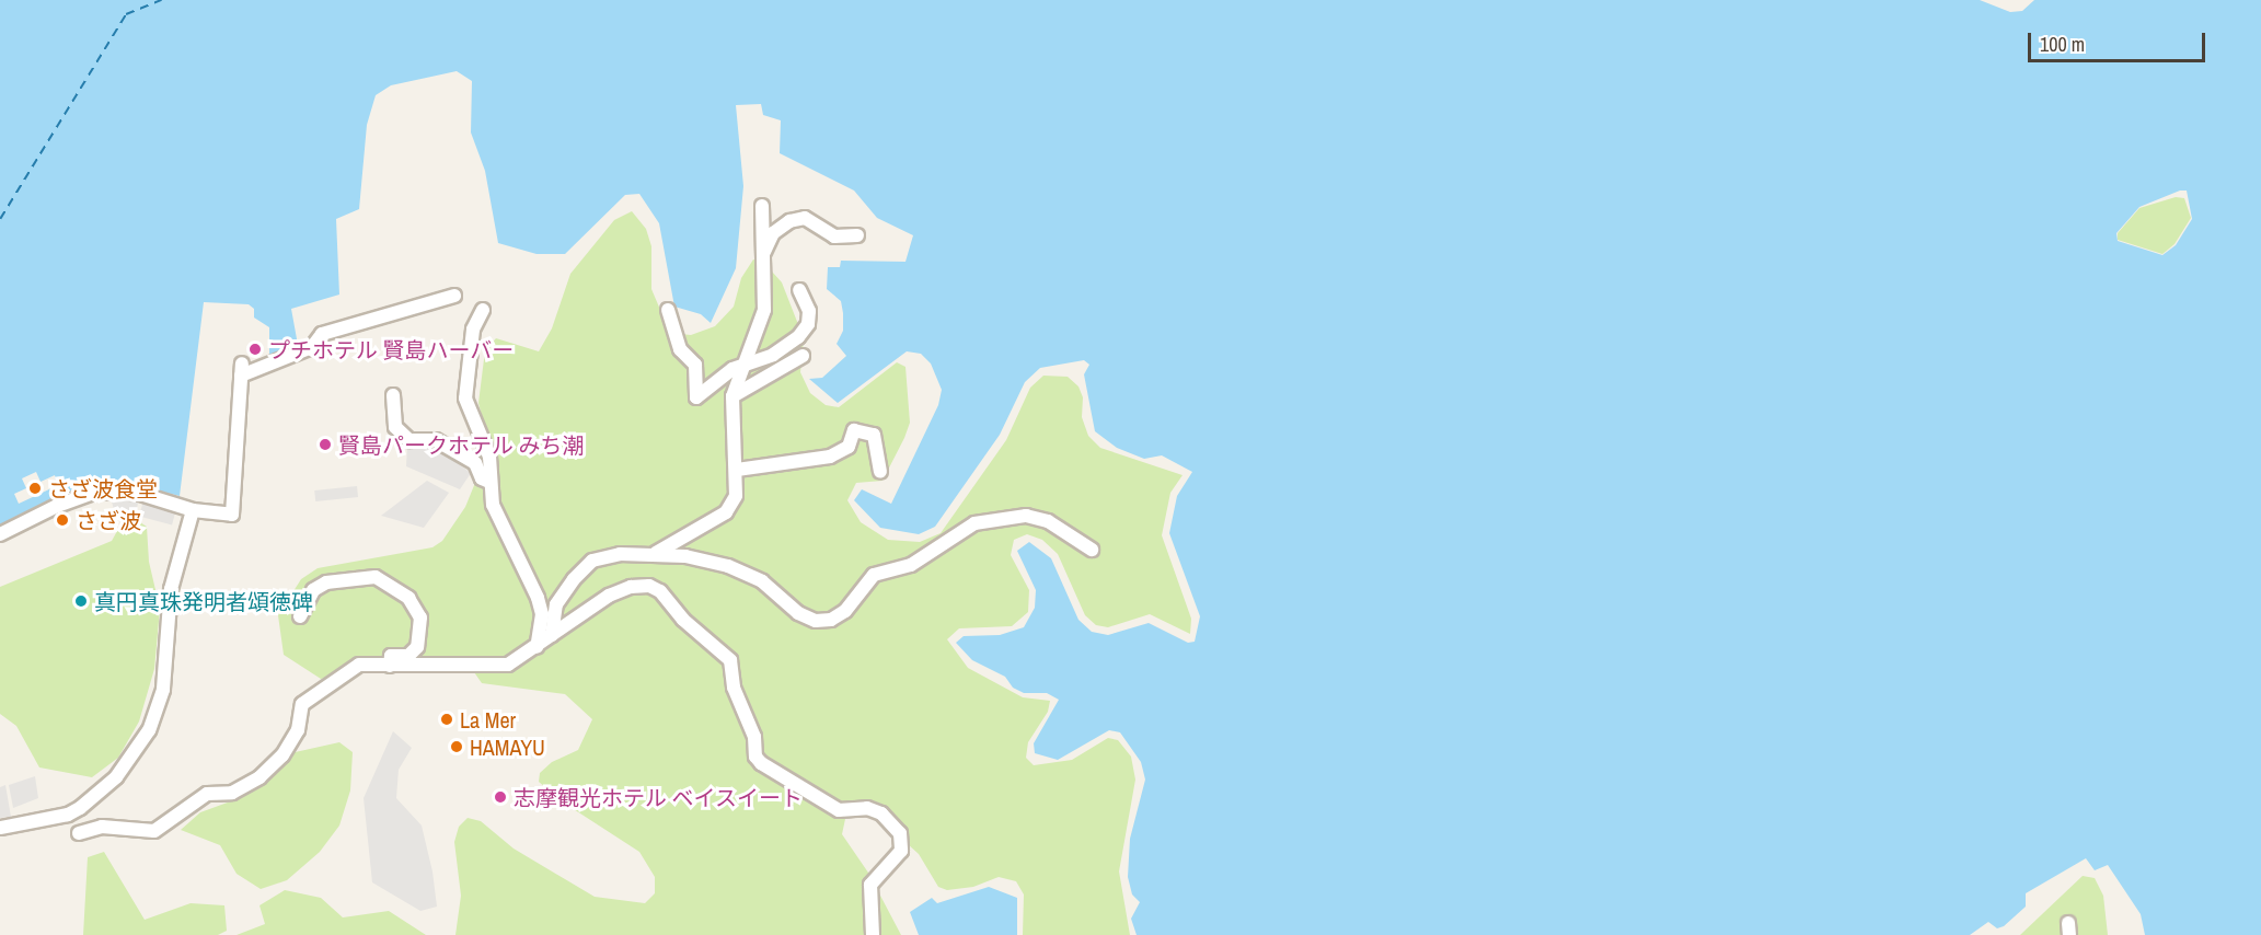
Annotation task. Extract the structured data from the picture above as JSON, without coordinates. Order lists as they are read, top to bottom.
{
  "places": [
    "プチホテル 賢島ハーバー",
    "賢島パークホテル みち潮",
    "さざ波食堂",
    "さざ波",
    "真円真珠発明者頌徳碑",
    "La Mer",
    "HAMAYU",
    "志摩観光ホテル ベイスイート"
  ],
  "scale_bar": "100 m"
}
